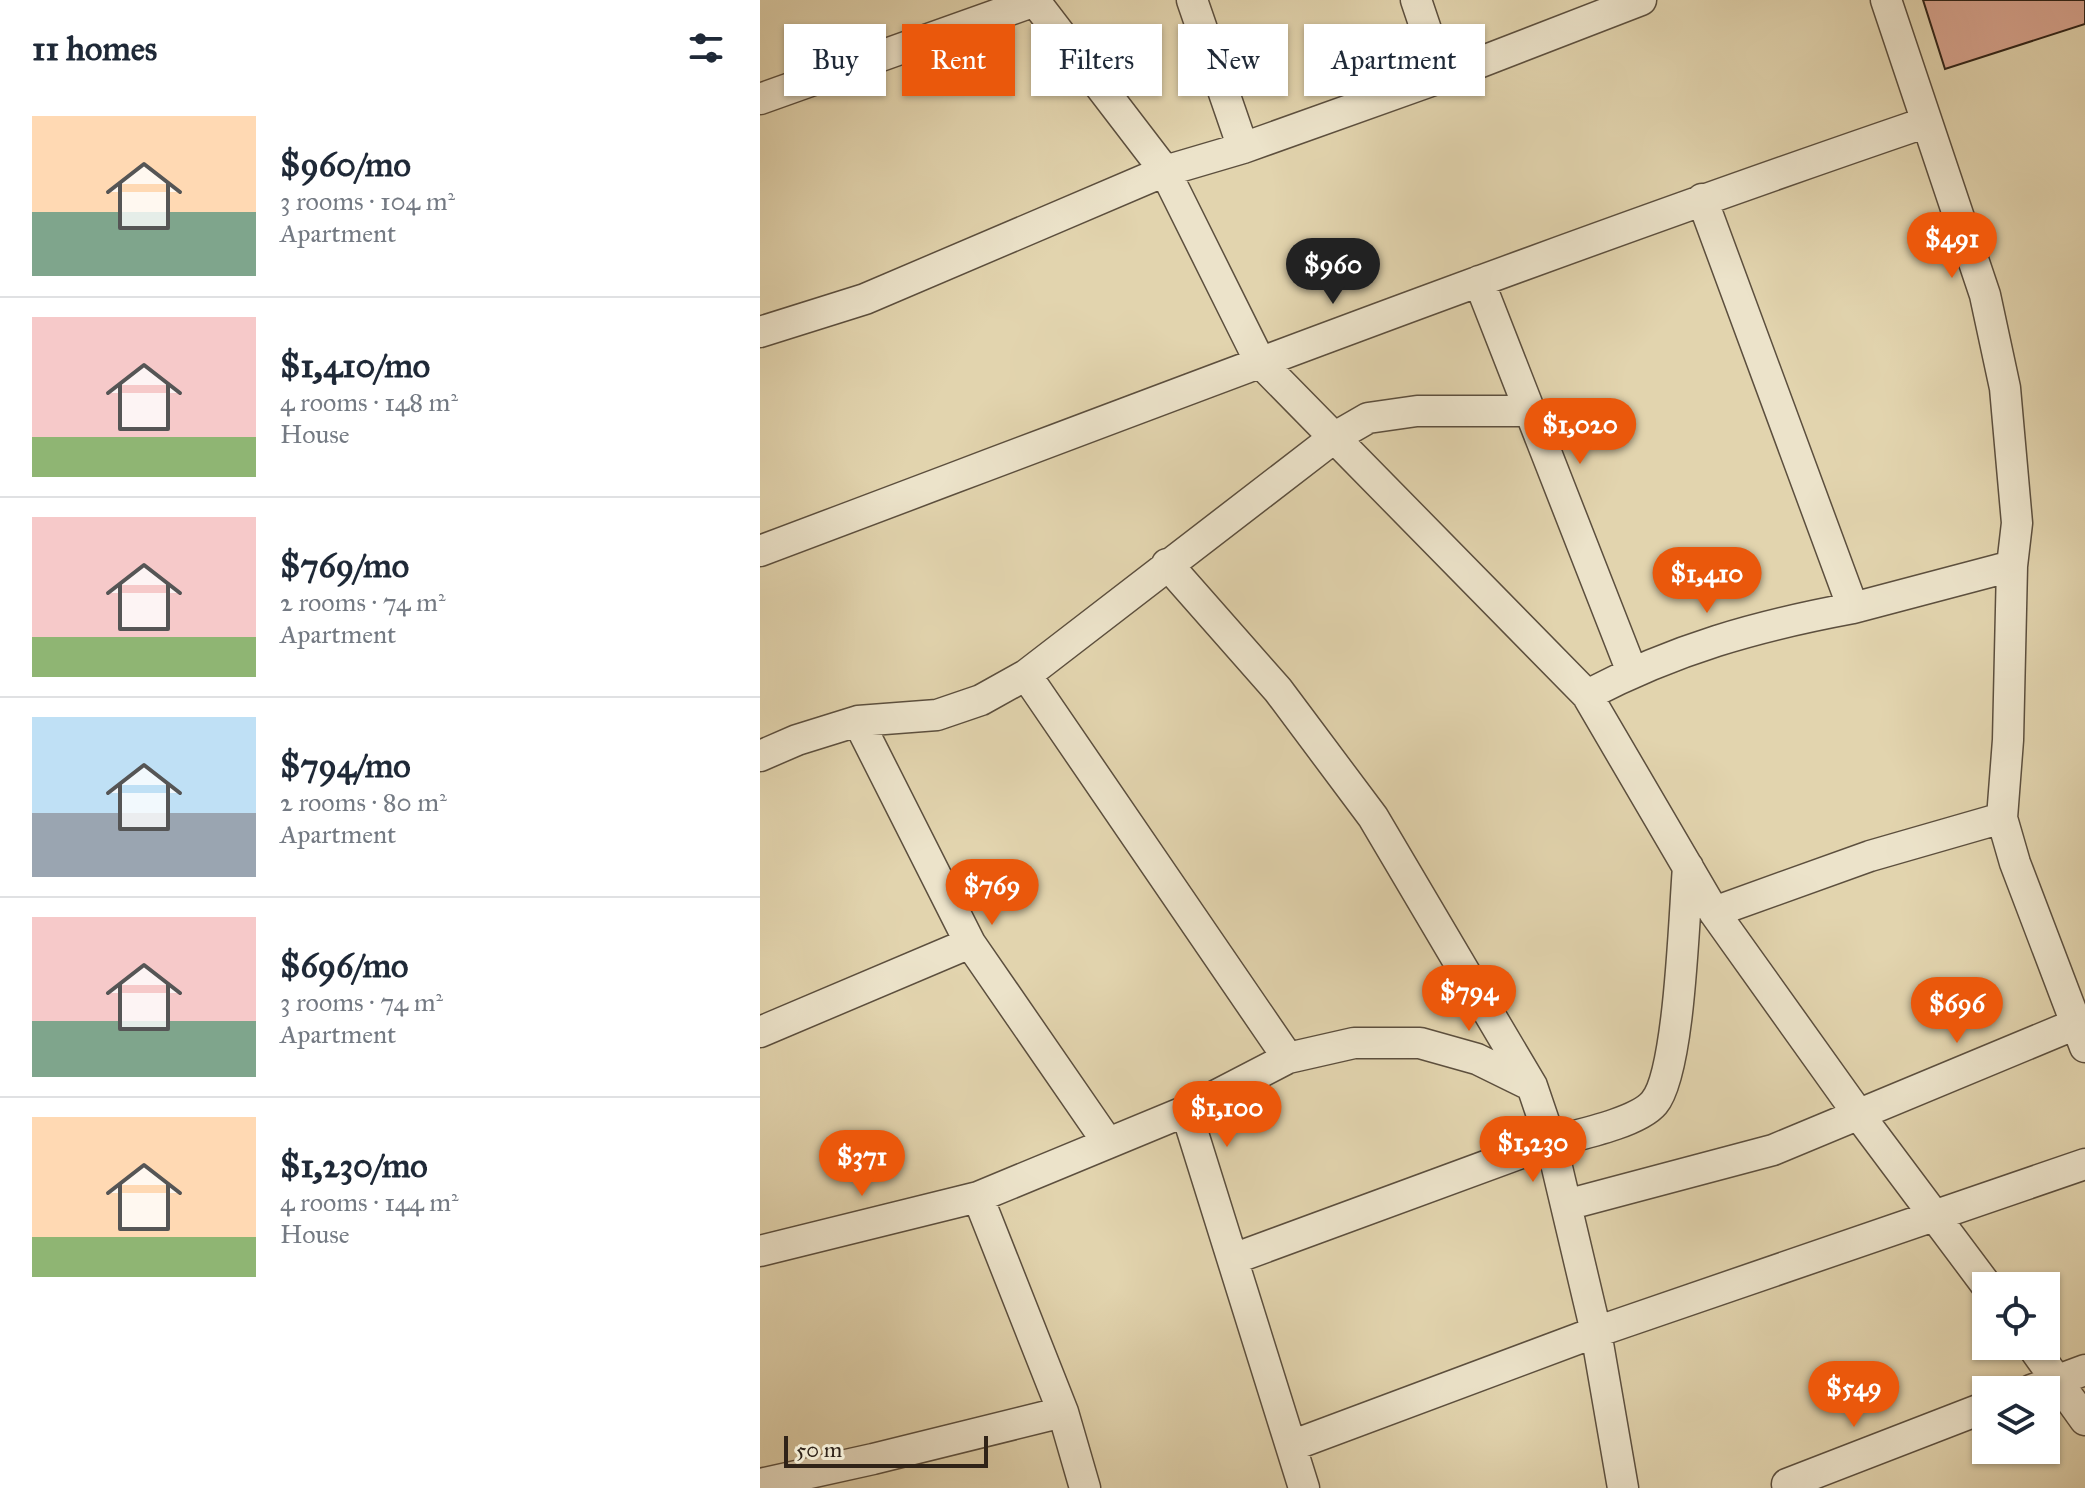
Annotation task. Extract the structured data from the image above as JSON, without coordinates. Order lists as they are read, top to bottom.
{
  "scale_bar": "50 m",
  "page": {
    "heading": "11 homes",
    "chip": [
      "Buy",
      "Rent",
      "Filters",
      "New",
      "Apartment"
    ],
    "list": [
      {
        "name": "$960/mo",
        "note": "3 rooms · 104 m² · Apartment"
      },
      {
        "name": "$1,410/mo",
        "note": "4 rooms · 148 m² · House"
      },
      {
        "name": "$769/mo",
        "note": "2 rooms · 74 m² · Apartment"
      },
      {
        "name": "$794/mo",
        "note": "2 rooms · 80 m² · Apartment"
      },
      {
        "name": "$696/mo",
        "note": "3 rooms · 74 m² · Apartment"
      },
      {
        "name": "$1,230/mo",
        "note": "4 rooms · 144 m² · House"
      }
    ],
    "price": [
      "$491",
      "$960",
      "$1,020",
      "$1,410",
      "$769",
      "$794",
      "$696",
      "$1,100",
      "$1,230",
      "$371",
      "$549"
    ],
    "scale": "50 m"
  }
}
